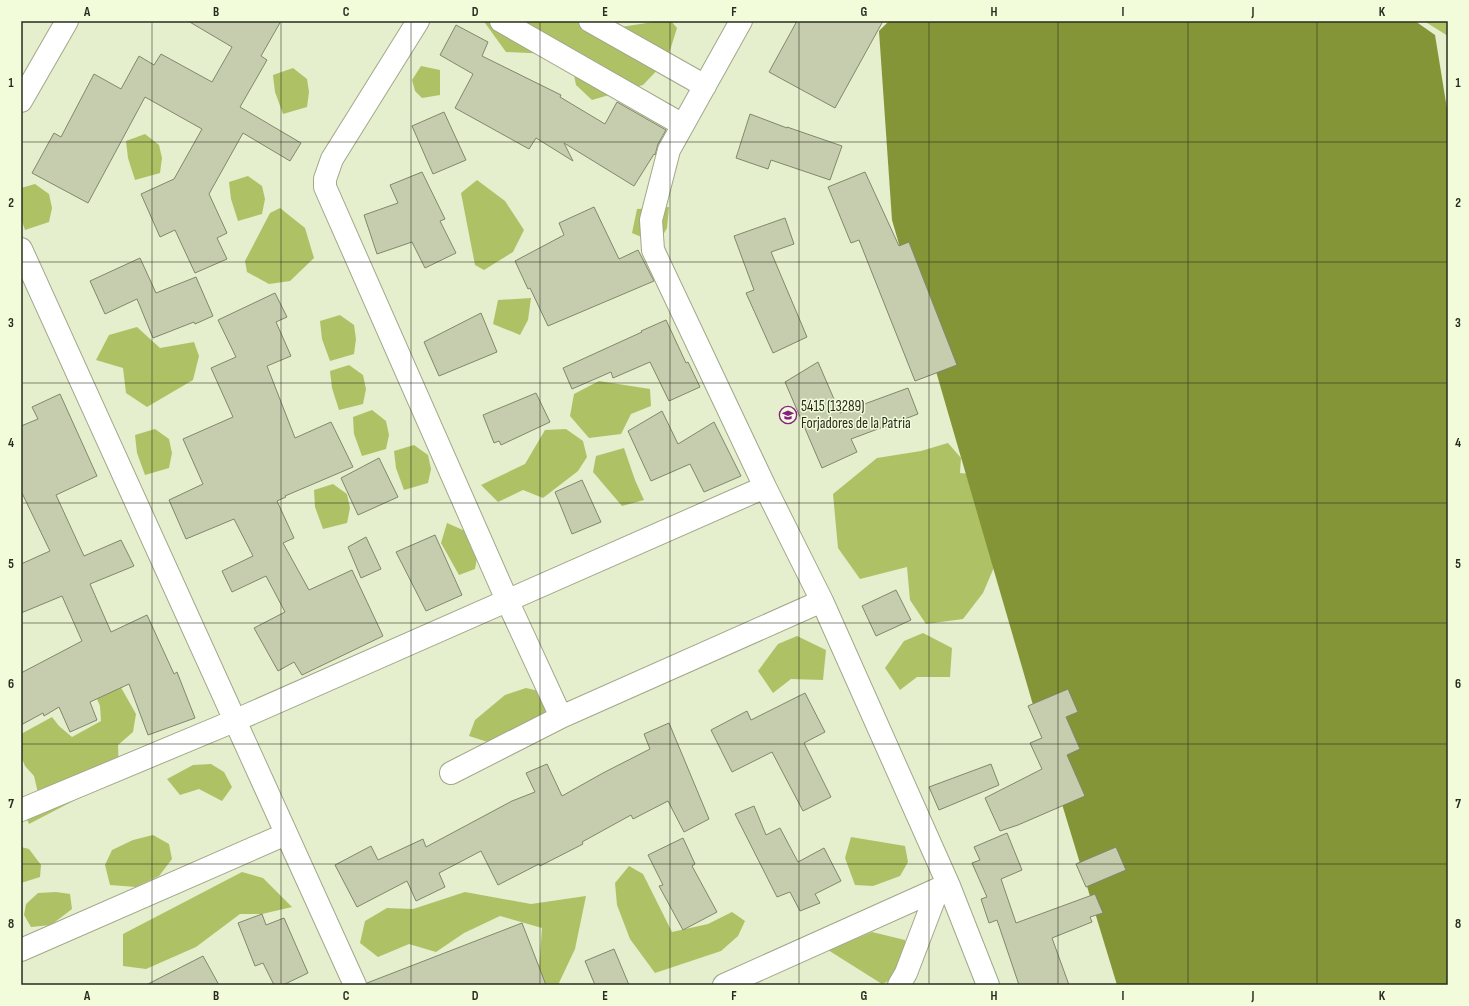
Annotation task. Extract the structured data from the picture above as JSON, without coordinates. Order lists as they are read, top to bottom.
{
  "places": {
    "school or university": ["5415 (13289) Forjadores de la Patria"]
  },
  "grid": {
    "columns": [
      "A",
      "B",
      "C",
      "D",
      "E",
      "F",
      "G",
      "H",
      "I",
      "J",
      "K"
    ],
    "rows": [
      "1",
      "2",
      "3",
      "4",
      "5",
      "6",
      "7",
      "8"
    ]
  }
}
